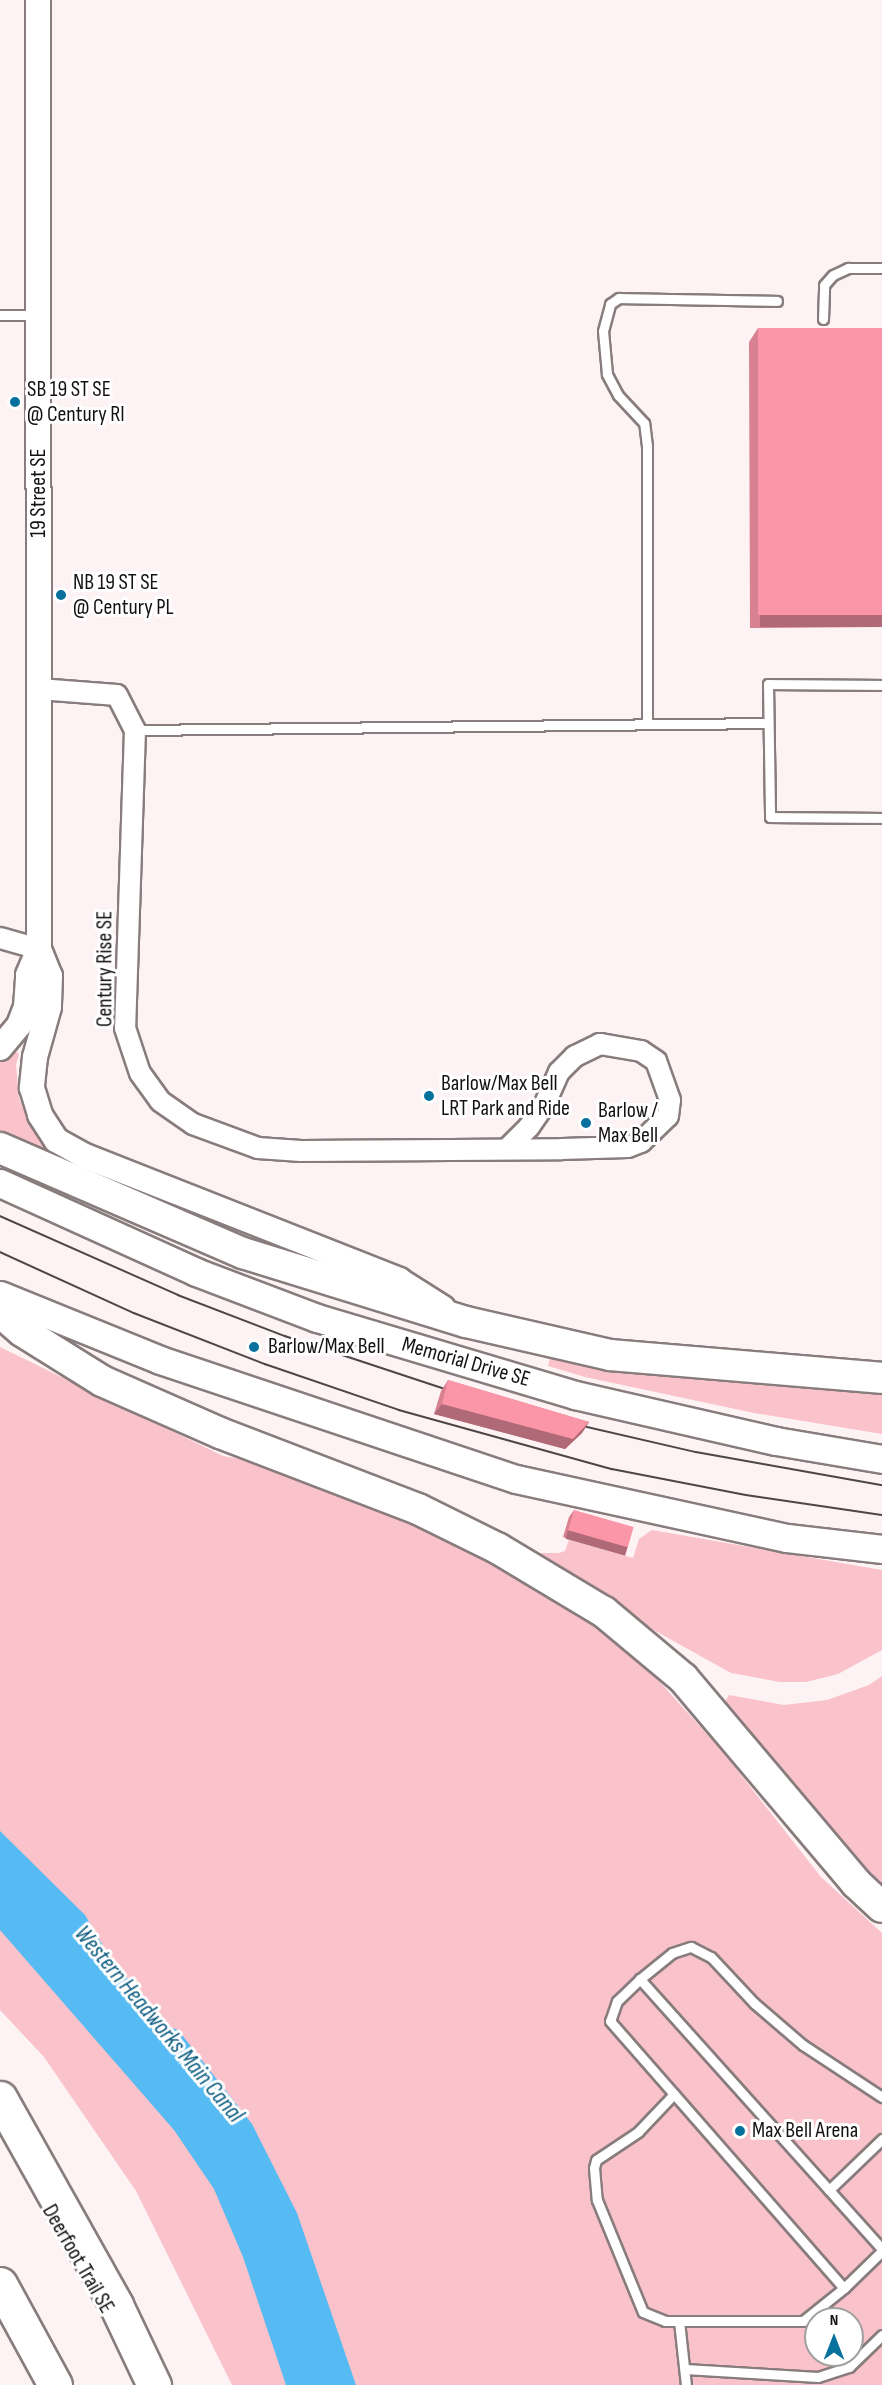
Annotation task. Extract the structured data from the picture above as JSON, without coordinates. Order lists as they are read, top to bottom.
{
  "streets": {
    "highway": ["Deerfoot Trail SE"],
    "main road": ["Memorial Drive SE"],
    "street": ["19 Street SE", "Century Rise SE"]
  },
  "crossings": [
    ["19 Street SE", "Century Rise SE"]
  ],
  "water": ["Western Headworks Main Canal"],
  "places": [
    "SB 19 ST SE @ Century RI",
    "NB 19 ST SE @ Century PL",
    "Barlow/Max Bell LRT Park and Ride",
    "Barlow / Max Bell",
    "Barlow/Max Bell",
    "Max Bell Arena"
  ],
  "north": "top"
}
